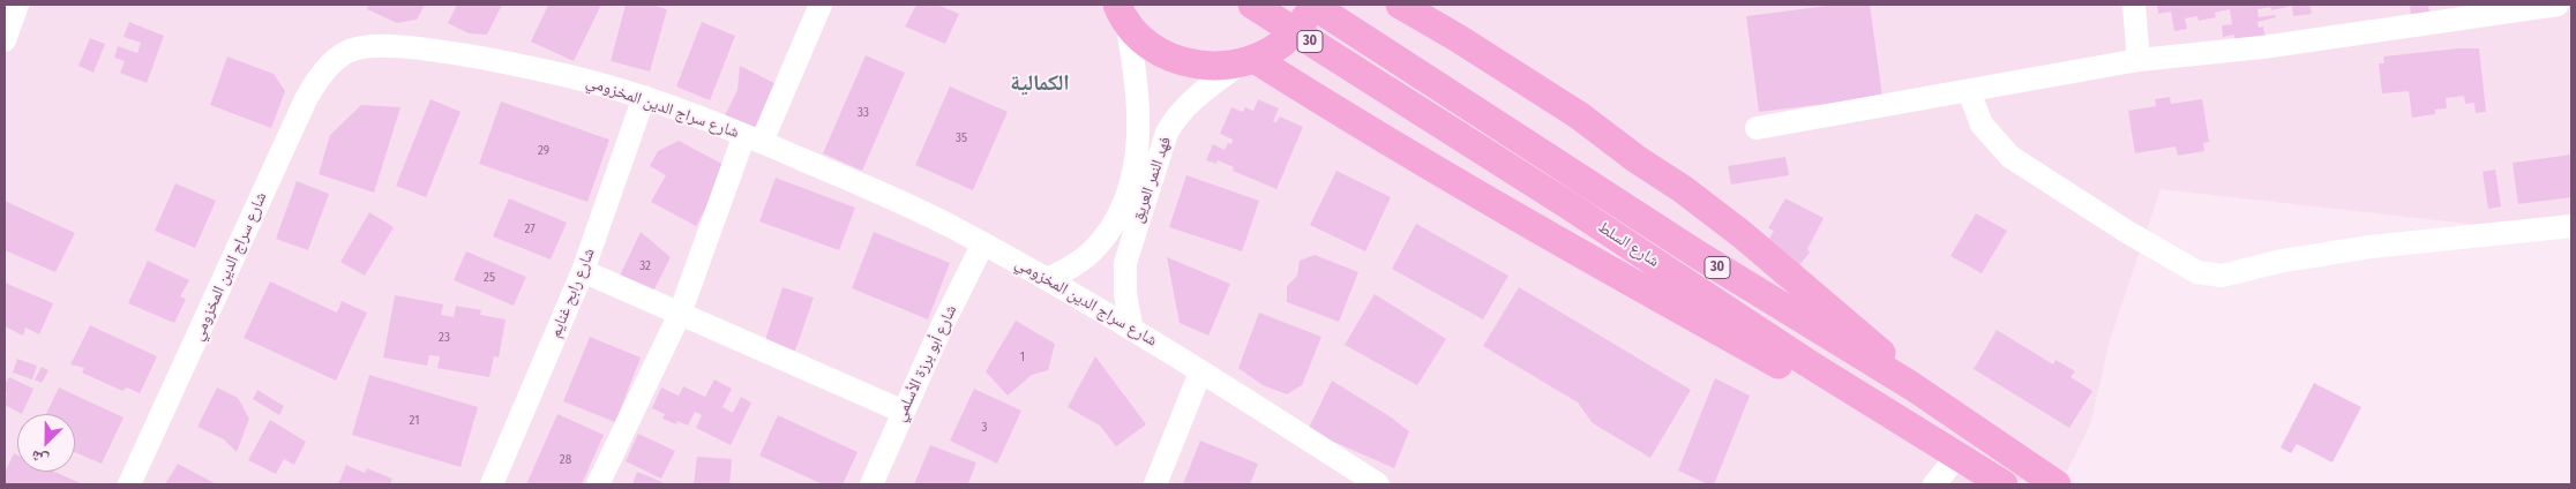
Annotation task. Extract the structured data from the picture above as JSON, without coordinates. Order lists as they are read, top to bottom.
{
  "streets": {
    "main road": ["30", "شارع السلط"],
    "street": [
      "شارع سراج الدين المخزومي",
      "فهد النمر العريق",
      "شارع رابح غنايم",
      "شارع أبو برزة الأسلمي"
    ]
  },
  "crossings": [
    ["شارع سراج الدين المخزومي", "فهد النمر العريق"],
    ["شارع سراج الدين المخزومي", "شارع رابح غنايم"],
    ["شارع سراج الدين المخزومي", "شارع أبو برزة الأسلمي"]
  ],
  "districts": ["الكمالية"],
  "house_numbers": [
    "33",
    "35",
    "29",
    "27",
    "32",
    "25",
    "23",
    "1",
    "21",
    "3",
    "28"
  ],
  "north": "bottom left"
}
